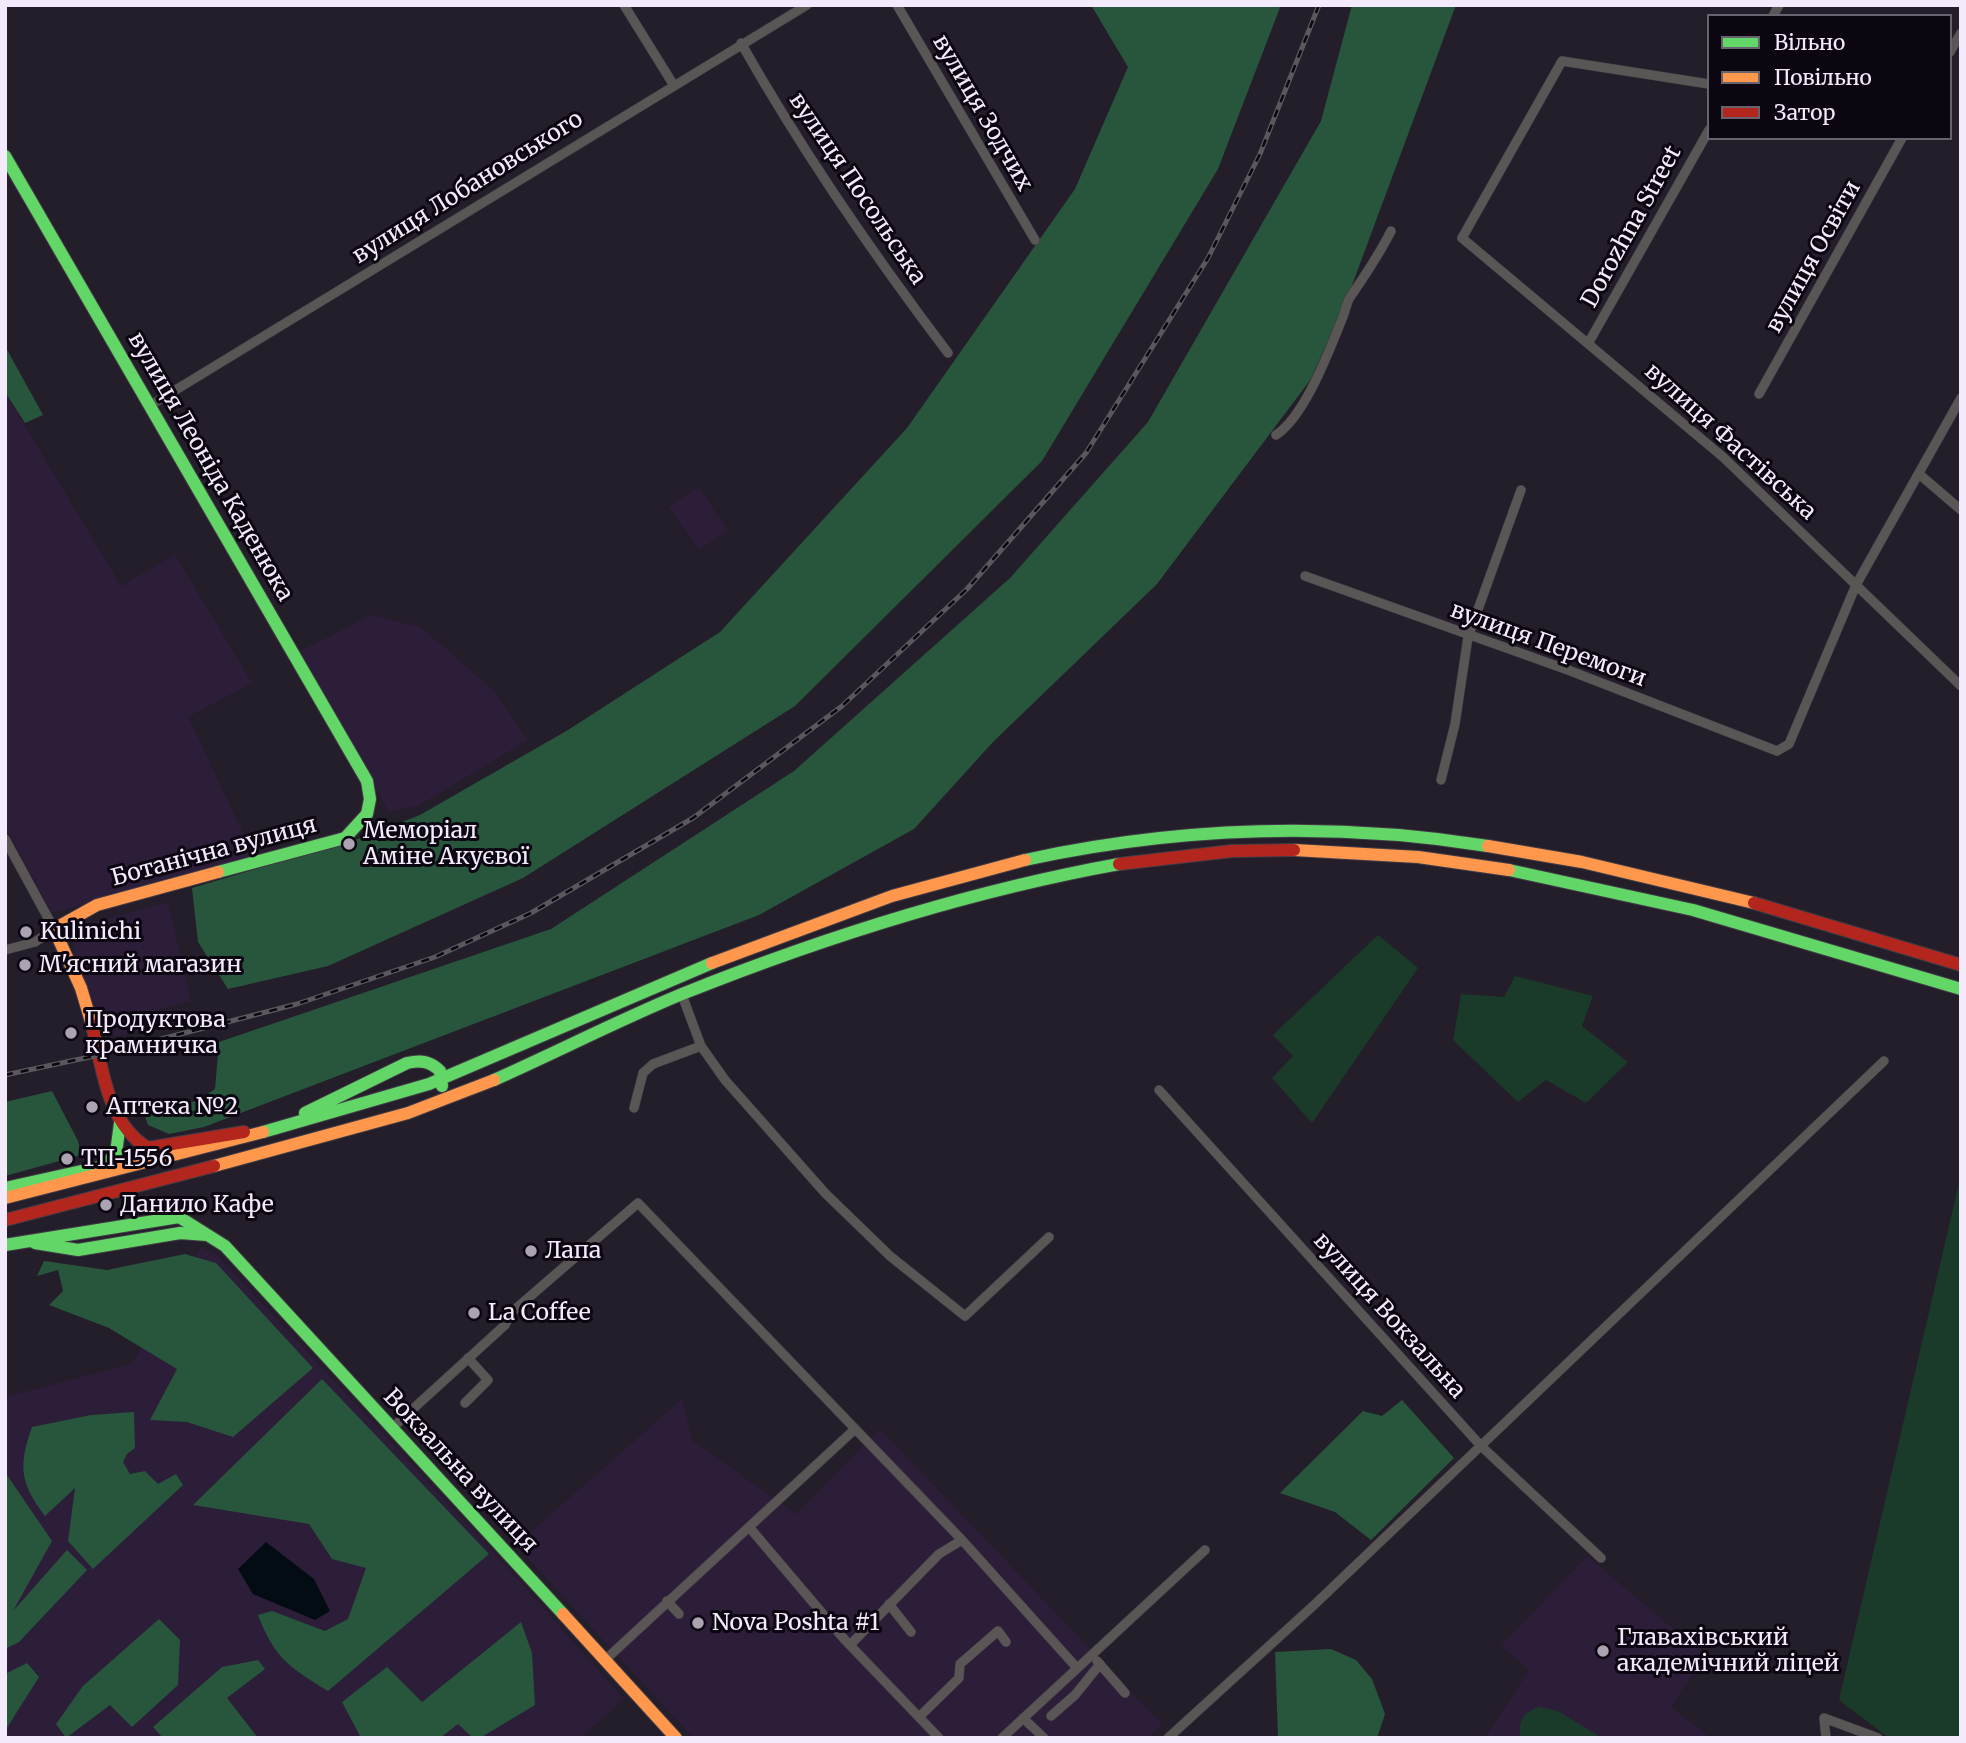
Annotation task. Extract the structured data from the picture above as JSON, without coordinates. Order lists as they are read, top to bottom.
{
  "streets": {
    "main road": ["вулиця Леоніда Каденюка", "Ботанічна вулиця", "Вокзальна вулиця"],
    "street": [
      "вулиця Зодчих",
      "вулиця Лобановського",
      "вулиця Посольська",
      "Dorozhna Street",
      "вулиця Освіти",
      "вулиця Фастівська",
      "вулиця Перемоги",
      "вулиця Вокзальна"
    ]
  },
  "crossings": [
    ["вулиця Лобановського", "вулиця Посольська"],
    ["вулиця Лобановського", "вулиця Леоніда Каденюка"],
    ["Dorozhna Street", "вулиця Фастівська"],
    ["вулиця Фастівська", "вулиця Перемоги"],
    ["вулиця Леоніда Каденюка", "Ботанічна вулиця"]
  ],
  "places": [
    "Меморіал Аміне Акуєвої",
    "Kulinichi",
    "М'ясний магазин",
    "Продуктова крамничка",
    "Аптека №2",
    "ТП-1556",
    "Данило Кафе",
    "Лапа",
    "La Coffee",
    "Nova Poshta #1",
    "Главахівський академічний ліцей"
  ],
  "legend": ["Вільно", "Повільно", "Затор"]
}
